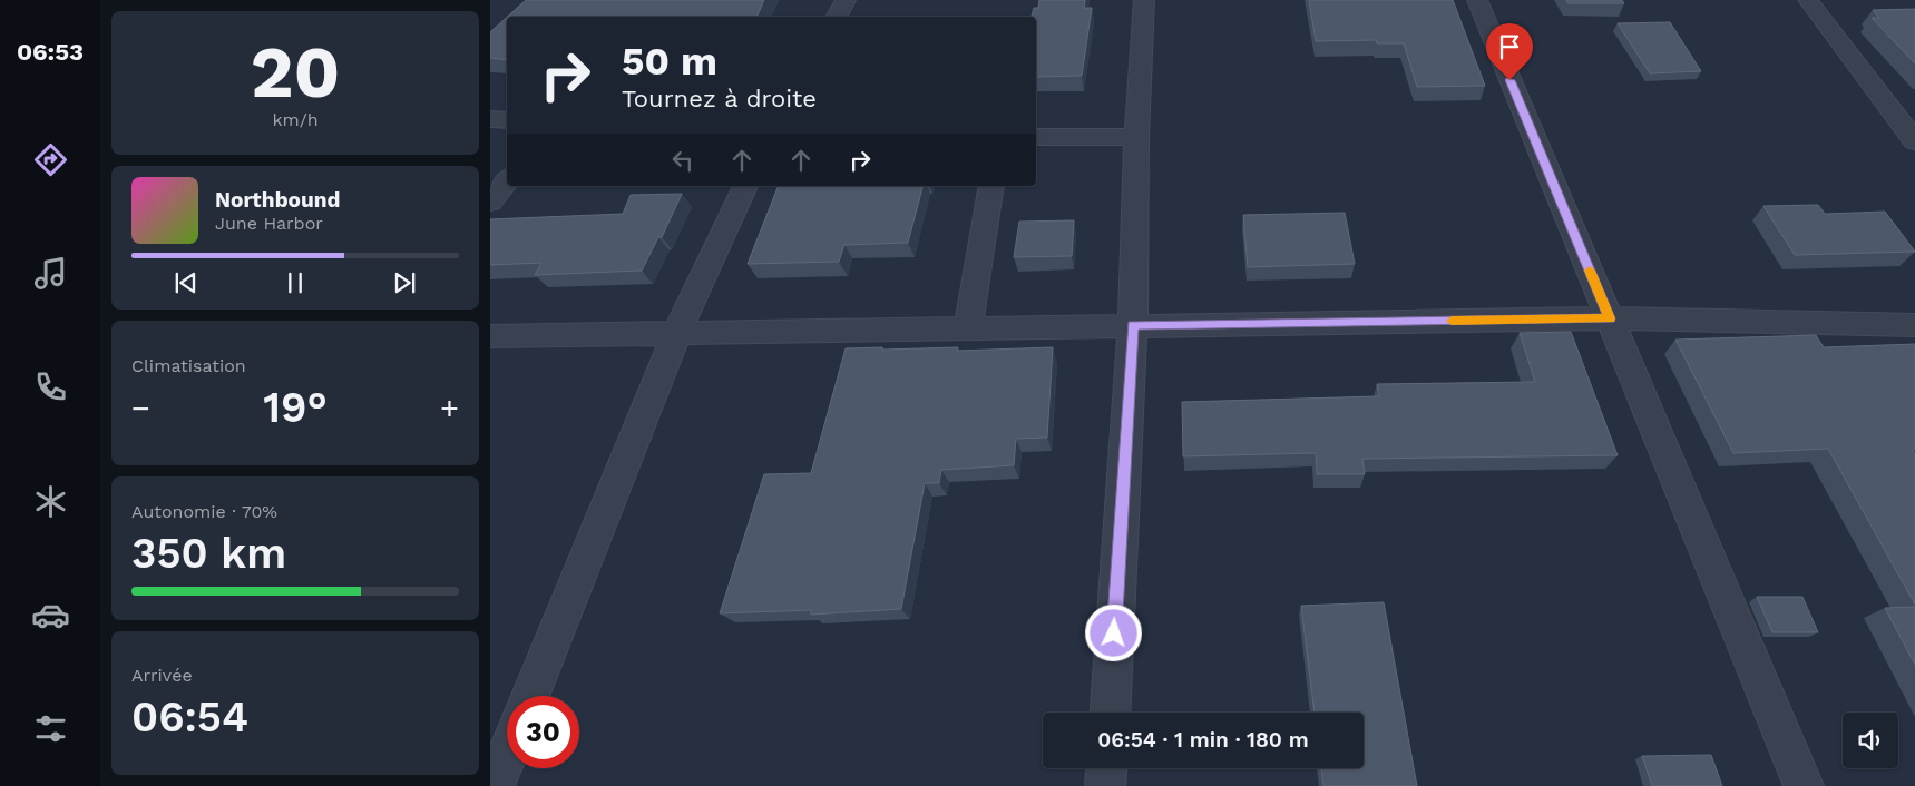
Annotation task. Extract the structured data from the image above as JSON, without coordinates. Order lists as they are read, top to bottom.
{
  "page": {
    "tabs": "06:53",
    "tile": [
      ["20", "km/h"],
      "Climatisation",
      ["Autonomie · 70%", "350 km"],
      ["Arrivée", "06:54"]
    ],
    "turn": ["50 m", "Tournez à droite"],
    "song": ["Northbound", "June Harbor"],
    "heat": ["−", "19°", "+"],
    "limit": "30",
    "trip": "06:54 · 1 min · 180 m"
  }
}
